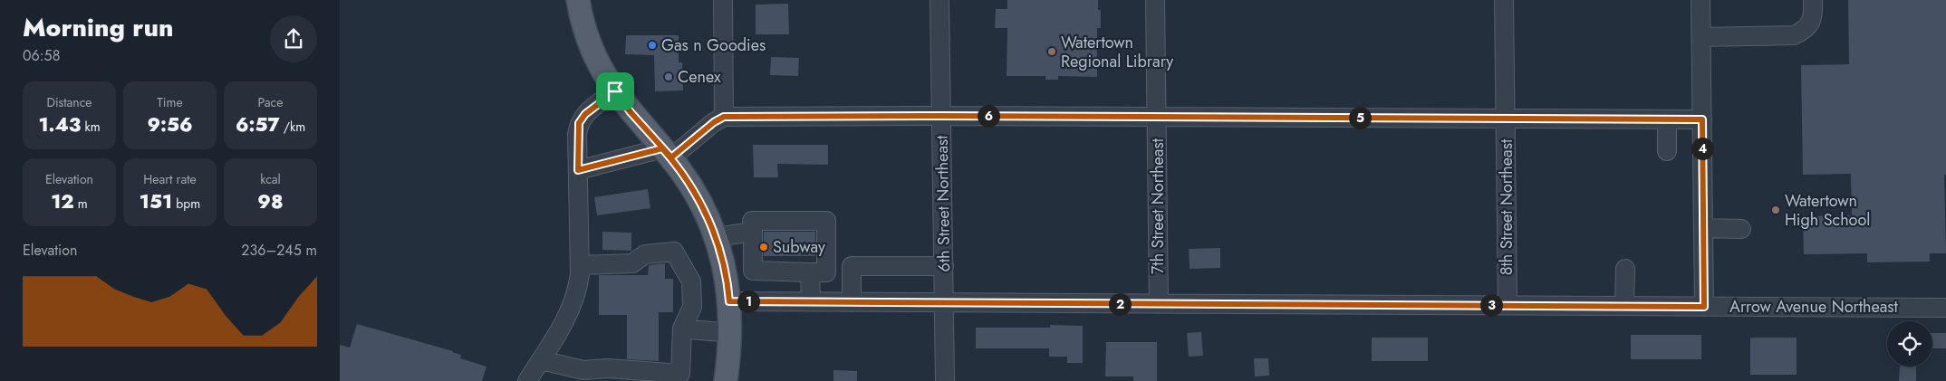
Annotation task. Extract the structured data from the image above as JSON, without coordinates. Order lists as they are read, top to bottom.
{
  "streets": {
    "street": [
      "6th Street Northeast",
      "7th Street Northeast",
      "8th Street Northeast",
      "Arrow Avenue Northeast"
    ]
  },
  "crossings": [
    ["6th Street Northeast", "Arrow Avenue Northeast"],
    ["7th Street Northeast", "Arrow Avenue Northeast"],
    ["8th Street Northeast", "Arrow Avenue Northeast"]
  ],
  "places": [
    "Gas n Goodies",
    "Watertown Regional Library",
    "Cenex",
    "Watertown High School",
    "Subway"
  ],
  "page": {
    "heading": ["Morning run", "06:58"],
    "stats": [
      ["Distance", "1.43 km"],
      ["Time", "9:56"],
      ["Pace", "6:57 /km"],
      ["Elevation", "12 m"],
      ["Heart rate", "151 bpm"],
      ["kcal", "98"]
    ],
    "pins": [
      "6",
      "5",
      "4",
      "1",
      "2",
      "3"
    ],
    "chart": ["Elevation", "236–245 m"]
  }
}
